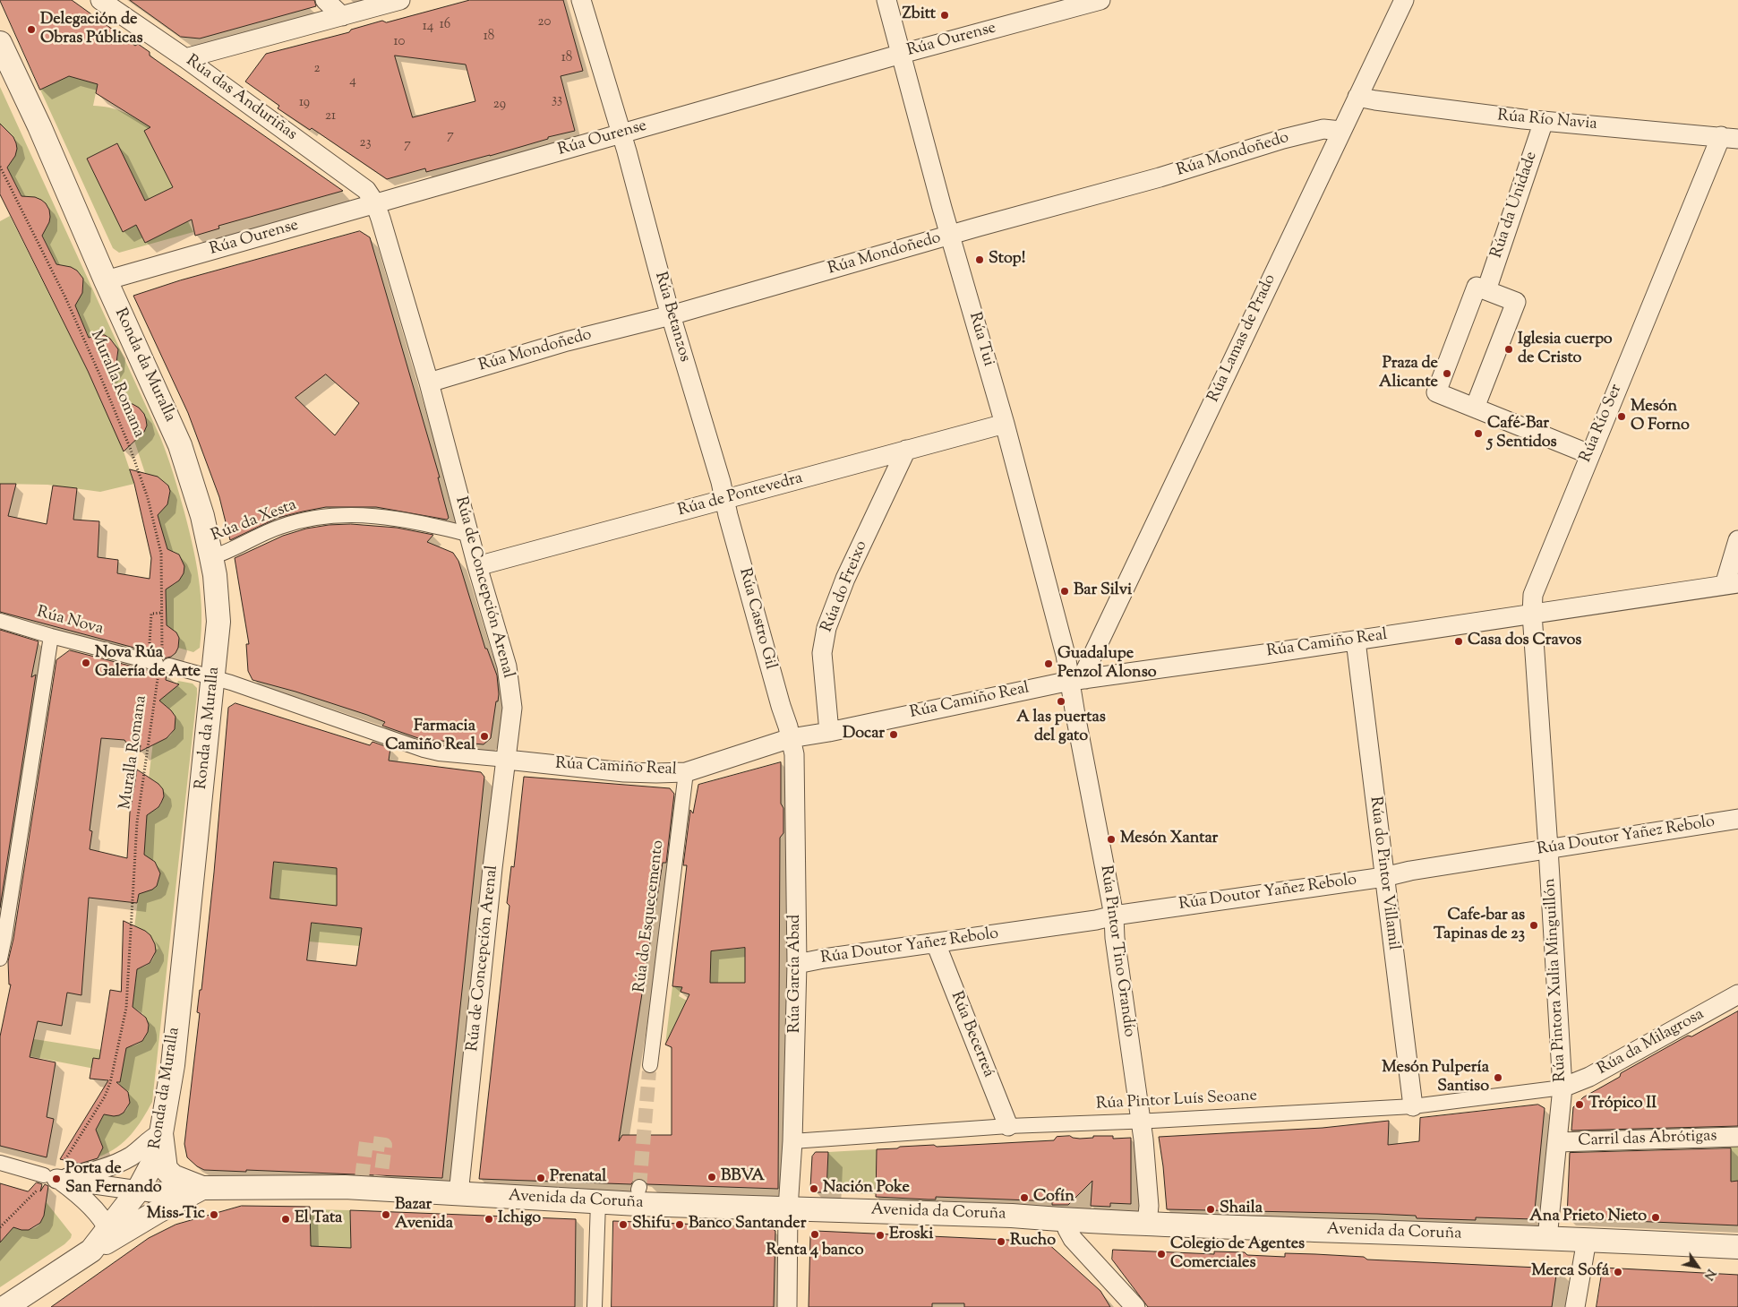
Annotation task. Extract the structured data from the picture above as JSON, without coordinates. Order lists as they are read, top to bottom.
{
  "streets": {
    "street": [
      "Rúa Ourense",
      "Rúa das Anduriñas",
      "Rúa Río Navia",
      "Rúa Mondoñedo",
      "Rúa da Unidade",
      "Rúa Betanzos",
      "Rúa Lamas de Prado",
      "Rúa Tui",
      "Ronda da Muralla",
      "Rúa Río Ser",
      "Rúa de Pontevedra",
      "Rúa da Xesta",
      "Rúa do Freixo",
      "Rúa de Concepción Arenal",
      "Rúa Castro Gil",
      "Rúa Nova",
      "Rúa Camiño Real",
      "Rúa Doutor Yañez Rebolo",
      "Rúa do Pintor Villamil",
      "Rúa do Esquecemento",
      "Rúa Pintor Tino Grandío",
      "Rúa García Abad",
      "Rúa Pintora Xulia Minguillón",
      "Rúa Becerreá",
      "Rúa da Milagrosa",
      "Rúa Pintor Luís Seoane",
      "Carril das Abrótigas",
      "Avenida da Coruña"
    ],
    "path": ["Muralla Romana"]
  },
  "crossings": [
    ["Rúa Ourense", "Rúa das Anduriñas"],
    ["Rúa Ourense", "Rúa Betanzos"],
    ["Rúa Ourense", "Rúa Tui"],
    ["Rúa Ourense", "Ronda da Muralla"],
    ["Rúa Ourense", "Rúa de Concepción Arenal"],
    ["Rúa das Anduriñas", "Rúa de Concepción Arenal"],
    ["Rúa Río Navia", "Rúa da Unidade"],
    ["Rúa Río Navia", "Rúa Lamas de Prado"],
    ["Rúa Río Navia", "Rúa Río Ser"],
    ["Rúa Mondoñedo", "Rúa Betanzos"],
    ["Rúa Mondoñedo", "Rúa Lamas de Prado"],
    ["Rúa Mondoñedo", "Rúa Tui"],
    ["Rúa Mondoñedo", "Rúa de Concepción Arenal"],
    ["Rúa Betanzos", "Rúa de Pontevedra"],
    ["Rúa Betanzos", "Rúa Castro Gil"],
    ["Rúa Lamas de Prado", "Rúa Tui"],
    ["Rúa Lamas de Prado", "Rúa Camiño Real"],
    ["Rúa Lamas de Prado", "Rúa Pintor Tino Grandío"],
    ["Rúa Tui", "Rúa de Pontevedra"],
    ["Rúa Tui", "Rúa Camiño Real"],
    ["Rúa Tui", "Rúa Pintor Tino Grandío"],
    ["Ronda da Muralla", "Rúa da Xesta"],
    ["Ronda da Muralla", "Rúa Nova"],
    ["Ronda da Muralla", "Rúa Camiño Real"],
    ["Ronda da Muralla", "Avenida da Coruña"],
    ["Muralla Romana", "Rúa Nova"],
    ["Rúa Río Ser", "Rúa Camiño Real"],
    ["Rúa Río Ser", "Rúa Pintora Xulia Minguillón"],
    ["Rúa de Pontevedra", "Rúa do Freixo"],
    ["Rúa de Pontevedra", "Rúa de Concepción Arenal"],
    ["Rúa de Pontevedra", "Rúa Castro Gil"],
    ["Rúa da Xesta", "Rúa de Concepción Arenal"],
    ["Rúa do Freixo", "Rúa Camiño Real"],
    ["Rúa de Concepción Arenal", "Rúa Camiño Real"],
    ["Rúa de Concepción Arenal", "Avenida da Coruña"],
    ["Rúa Castro Gil", "Rúa Camiño Real"],
    ["Rúa Castro Gil", "Rúa García Abad"],
    ["Rúa Nova", "Rúa Camiño Real"],
    ["Rúa Camiño Real", "Rúa do Pintor Villamil"],
    ["Rúa Camiño Real", "Rúa do Esquecemento"],
    ["Rúa Camiño Real", "Rúa Pintor Tino Grandío"],
    ["Rúa Camiño Real", "Rúa García Abad"],
    ["Rúa Camiño Real", "Rúa Pintora Xulia Minguillón"],
    ["Rúa Doutor Yañez Rebolo", "Rúa do Pintor Villamil"],
    ["Rúa Doutor Yañez Rebolo", "Rúa Pintor Tino Grandío"],
    ["Rúa Doutor Yañez Rebolo", "Rúa García Abad"],
    ["Rúa Doutor Yañez Rebolo", "Rúa Pintora Xulia Minguillón"],
    ["Rúa Doutor Yañez Rebolo", "Rúa Becerreá"],
    ["Rúa do Pintor Villamil", "Rúa Pintor Luís Seoane"],
    ["Rúa Pintor Tino Grandío", "Rúa Pintor Luís Seoane"],
    ["Rúa Pintor Tino Grandío", "Avenida da Coruña"],
    ["Rúa García Abad", "Rúa Pintor Luís Seoane"],
    ["Rúa García Abad", "Avenida da Coruña"],
    ["Rúa Pintora Xulia Minguillón", "Rúa da Milagrosa"],
    ["Rúa Pintora Xulia Minguillón", "Rúa Pintor Luís Seoane"],
    ["Rúa Pintora Xulia Minguillón", "Carril das Abrótigas"],
    ["Rúa Pintora Xulia Minguillón", "Avenida da Coruña"],
    ["Rúa Becerreá", "Rúa Pintor Luís Seoane"],
    ["Rúa da Milagrosa", "Rúa Pintor Luís Seoane"]
  ],
  "places": [
    "Zbitt",
    "Delegación de Obras Públicas",
    "Stop!",
    "Iglesia cuerpo de Cristo",
    "Praza de Alicante",
    "Mesón O Forno",
    "Café-Bar 5 Sentidos",
    "Bar Silvi",
    "Casa dos Cravos",
    "Nova Rúa Galería de Arte",
    "Guadalupe Penzol Alonso",
    "A las puertas del gato",
    "Docar",
    "Farmacia Camiño Real",
    "Mesón Xantar",
    "Cafe-bar as Tapinas de 23",
    "Mesón Pulpería Santiso",
    "Trópico II",
    "BBVA",
    "Prenatal",
    "Porta de San Fernando",
    "Nación Poke",
    "Cofín",
    "Shaila",
    "Miss-Tic",
    "Bazar Avenida",
    "Ana Prieto Nieto",
    "El Tata",
    "Ichigo",
    "Shifu",
    "Banco Santander",
    "Renta 4 banco",
    "Eroski",
    "Rucho",
    "Colegio de Agentes Comerciales",
    "Merca Sofá"
  ],
  "house_numbers": [
    "20",
    "16",
    "14",
    "18",
    "10",
    "18",
    "2",
    "4",
    "33",
    "19",
    "29",
    "21",
    "7",
    "23",
    "7"
  ],
  "north": "bottom right"
}
